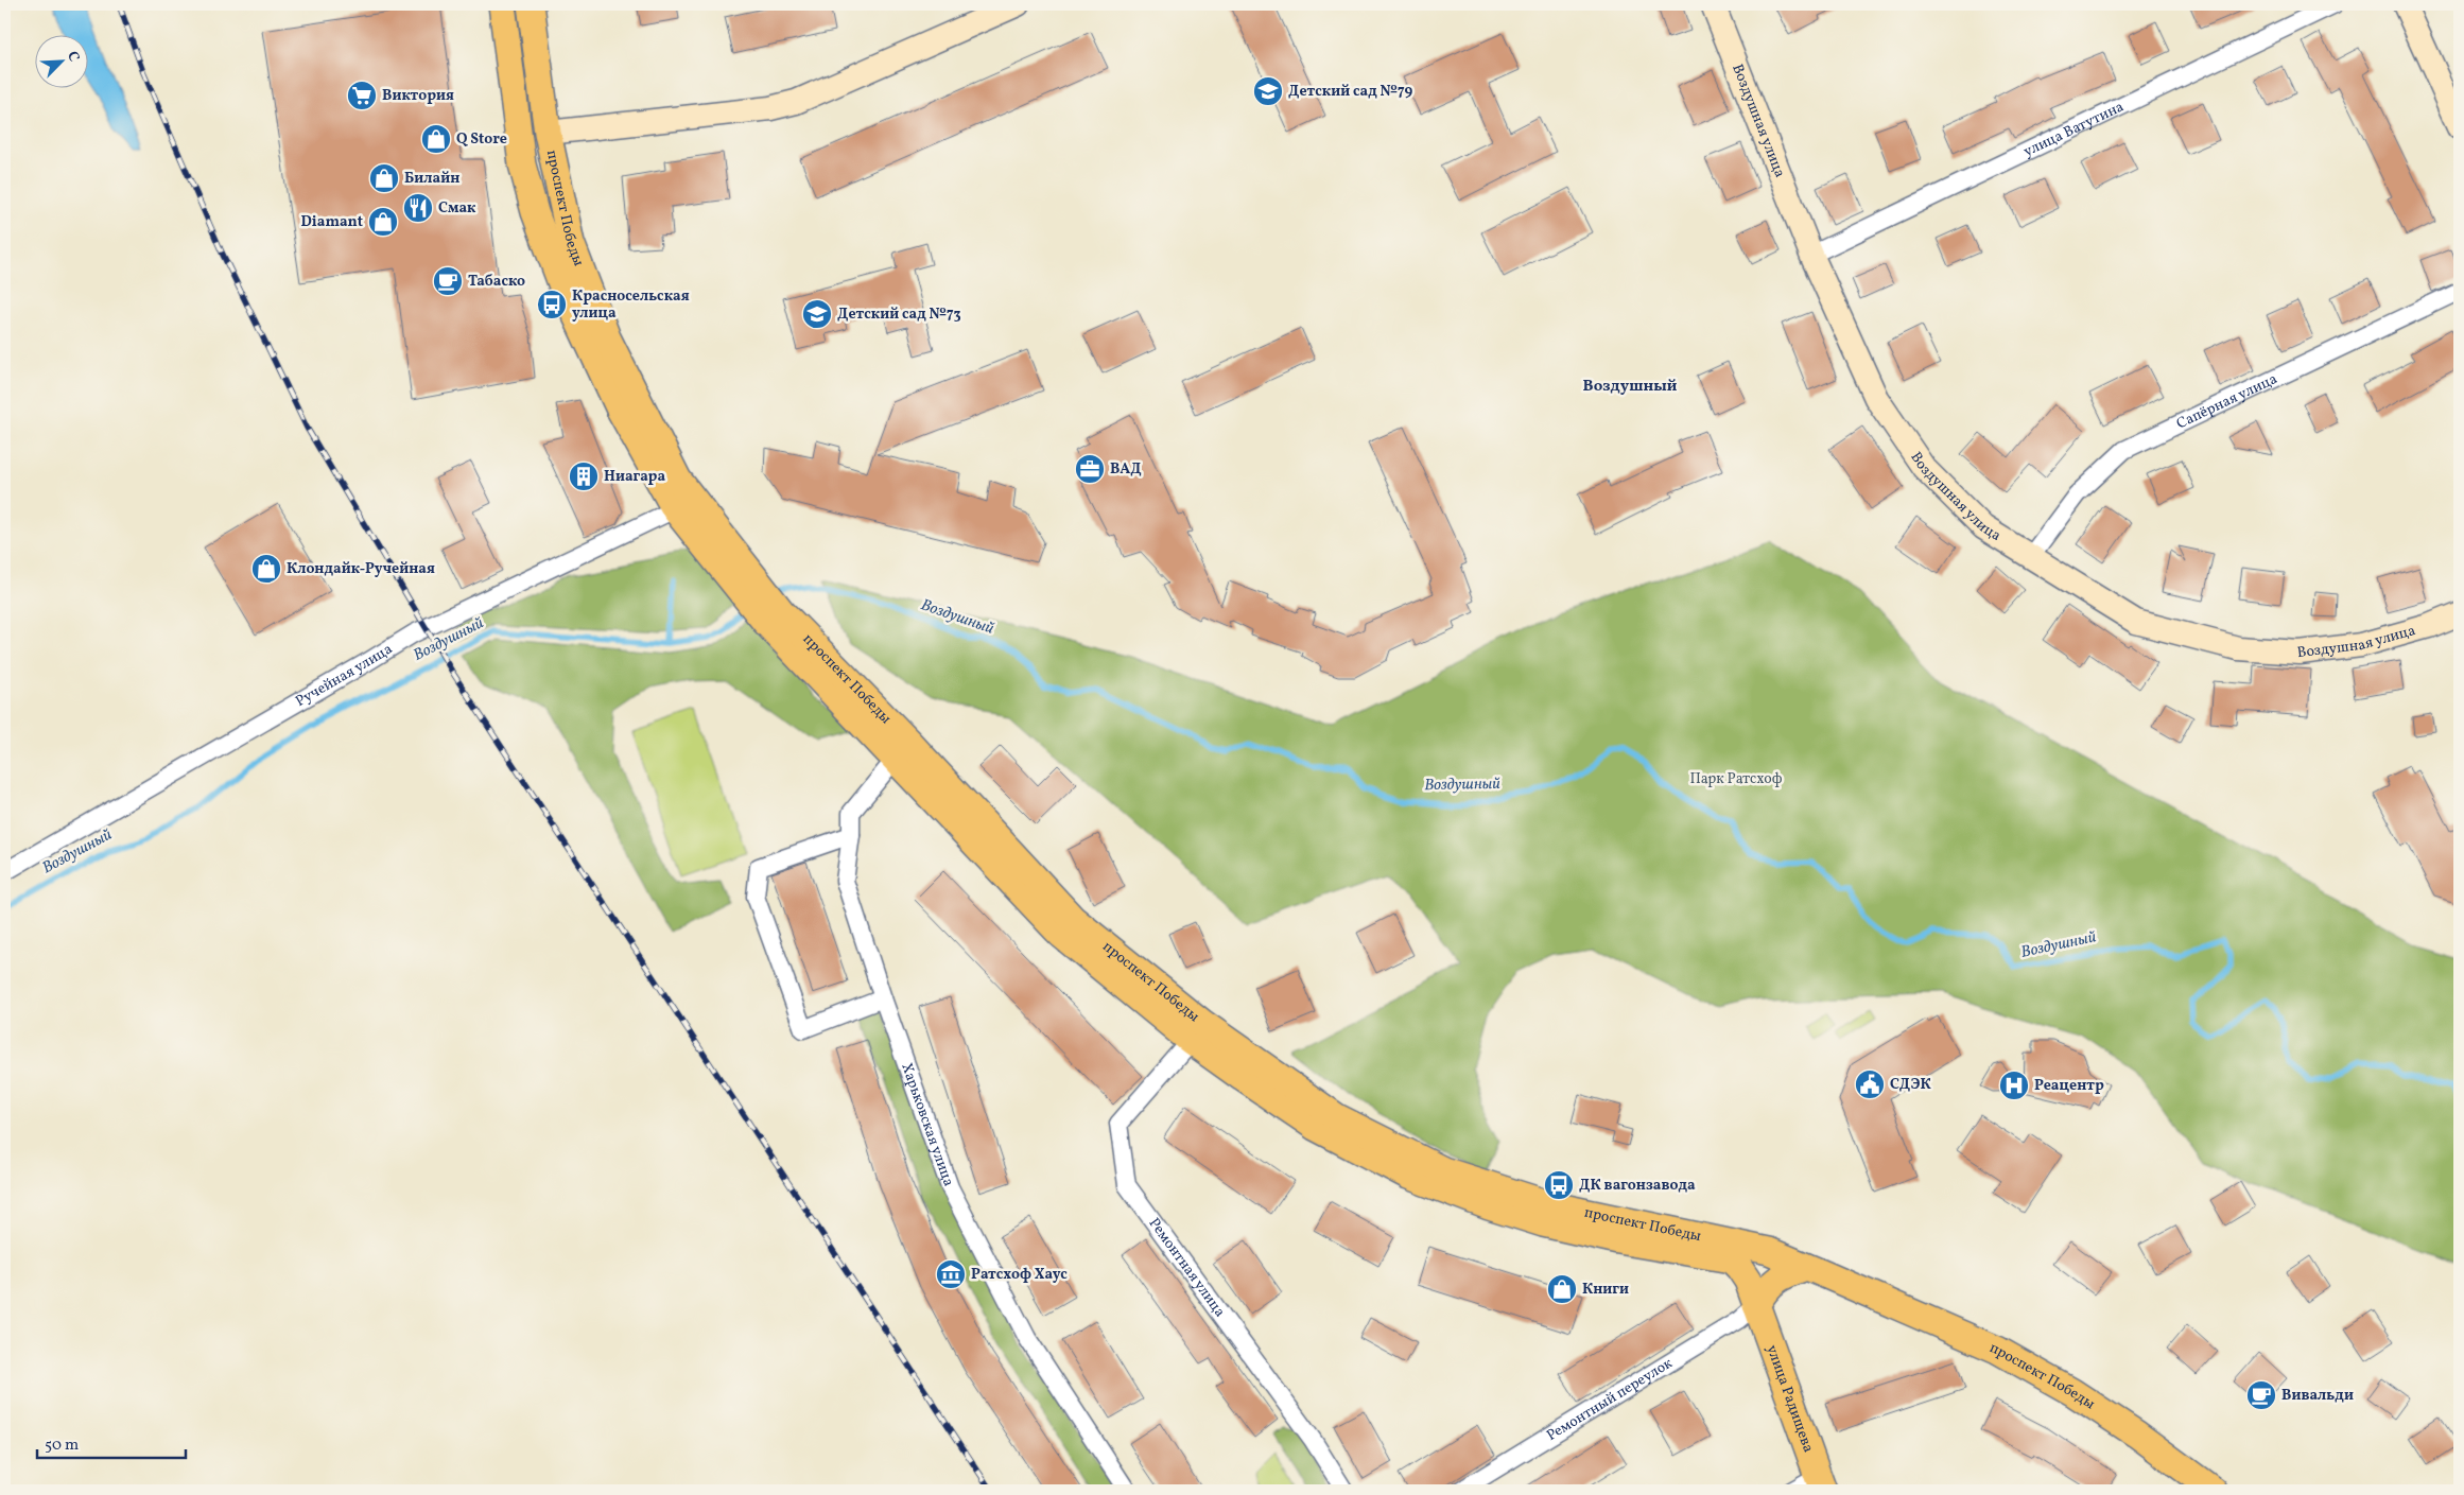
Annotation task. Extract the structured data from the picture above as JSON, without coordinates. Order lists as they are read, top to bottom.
{
  "streets": {
    "main road": ["проспект Победы", "улица Радищева"],
    "street": [
      "Воздушная улица",
      "улица Ватутина",
      "Сапёрная улица",
      "Ручейная улица",
      "Харьковская улица",
      "Ремонтная улица",
      "Ремонтный переулок"
    ]
  },
  "crossings": [
    ["Воздушная улица", "улица Ватутина"],
    ["Воздушная улица", "Сапёрная улица"],
    ["проспект Победы", "Ручейная улица"],
    ["проспект Победы", "Харьковская улица"],
    ["проспект Победы", "Ремонтная улица"],
    ["проспект Победы", "улица Радищева"],
    ["улица Радищева", "Ремонтный переулок"]
  ],
  "districts": ["Воздушный"],
  "water": ["Воздушный"],
  "parks": ["Парк Ратсхоф"],
  "places": {
    "school or university": ["Детский сад №79", "Детский сад №73"],
    "supermarket": ["Виктория"],
    "shop": [
      "Q Store",
      "Билайн",
      "Diamant",
      "Клондайк-Ручейная",
      "Книги"
    ],
    "restaurant": ["Смак"],
    "cafe": ["Табаско", "Вивальди"],
    "bus stop": ["Красносельская улица", "ДК вагонзавода"],
    "office": ["ВАД"],
    "building": ["Ниагара"],
    "public building": ["СДЭК"],
    "hospital": ["Реацентр"],
    "museum": ["Ратсхоф Хаус"]
  },
  "scale_bar": "50 m",
  "north": "top right"
}
